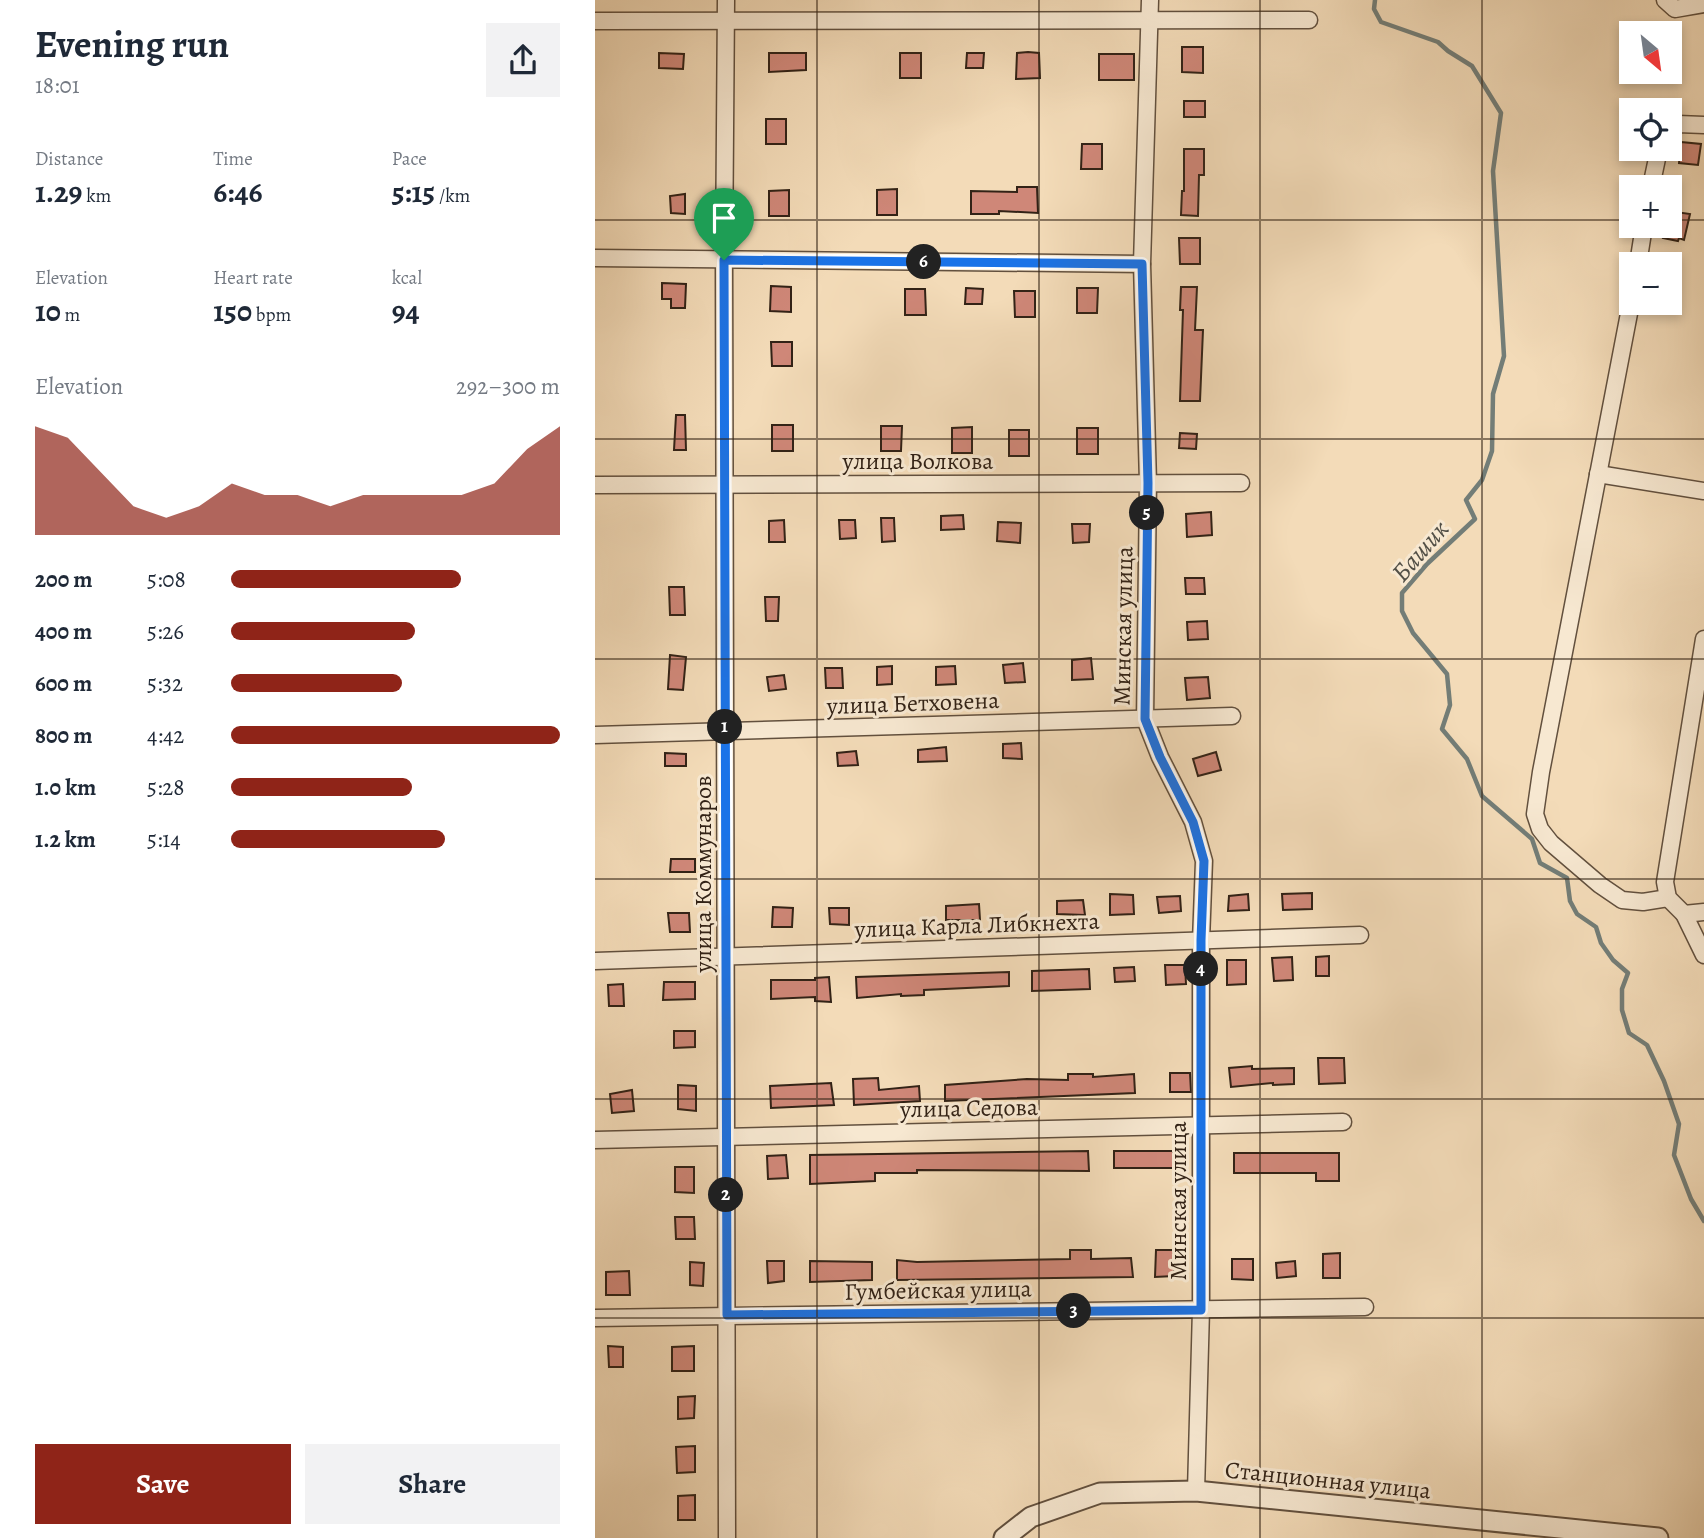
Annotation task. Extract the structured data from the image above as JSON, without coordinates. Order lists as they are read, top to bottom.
{
  "streets": {
    "street": [
      "улица Волкова",
      "Минская улица",
      "улица Бетховена",
      "улица Коммунаров",
      "улица Карла Либкнехта",
      "улица Седова",
      "Гумбейская улица",
      "Станционная улица"
    ]
  },
  "crossings": [
    ["улица Волкова", "Минская улица"],
    ["улица Волкова", "улица Коммунаров"],
    ["Минская улица", "улица Бетховена"],
    ["Минская улица", "улица Карла Либкнехта"],
    ["Минская улица", "улица Седова"],
    ["Минская улица", "Гумбейская улица"],
    ["Минская улица", "Станционная улица"],
    ["улица Бетховена", "улица Коммунаров"],
    ["улица Коммунаров", "улица Карла Либкнехта"],
    ["улица Коммунаров", "улица Седова"],
    ["улица Коммунаров", "Гумбейская улица"]
  ],
  "water": ["Башик"],
  "north": "bottom right",
  "page": {
    "heading": ["Evening run", "18:01"],
    "map_buttons": ["+", "−"],
    "stats": [
      ["Distance", "1.29 km"],
      ["Time", "6:46"],
      ["Pace", "5:15 /km"],
      ["Elevation", "10 m"],
      ["Heart rate", "150 bpm"],
      ["kcal", "94"]
    ],
    "pins": [
      "6",
      "5",
      "1",
      "4",
      "2",
      "3"
    ],
    "chart": ["Elevation", "292–300 m"],
    "list": [
      {
        "name": "200 m",
        "note": "5:08"
      },
      {
        "name": "400 m",
        "note": "5:26"
      },
      {
        "name": "600 m",
        "note": "5:32"
      },
      {
        "name": "800 m",
        "note": "4:42"
      },
      {
        "name": "1.0 km",
        "note": "5:28"
      },
      {
        "name": "1.2 km",
        "note": "5:14"
      }
    ],
    "buttons": ["Save", "Share"]
  }
}
